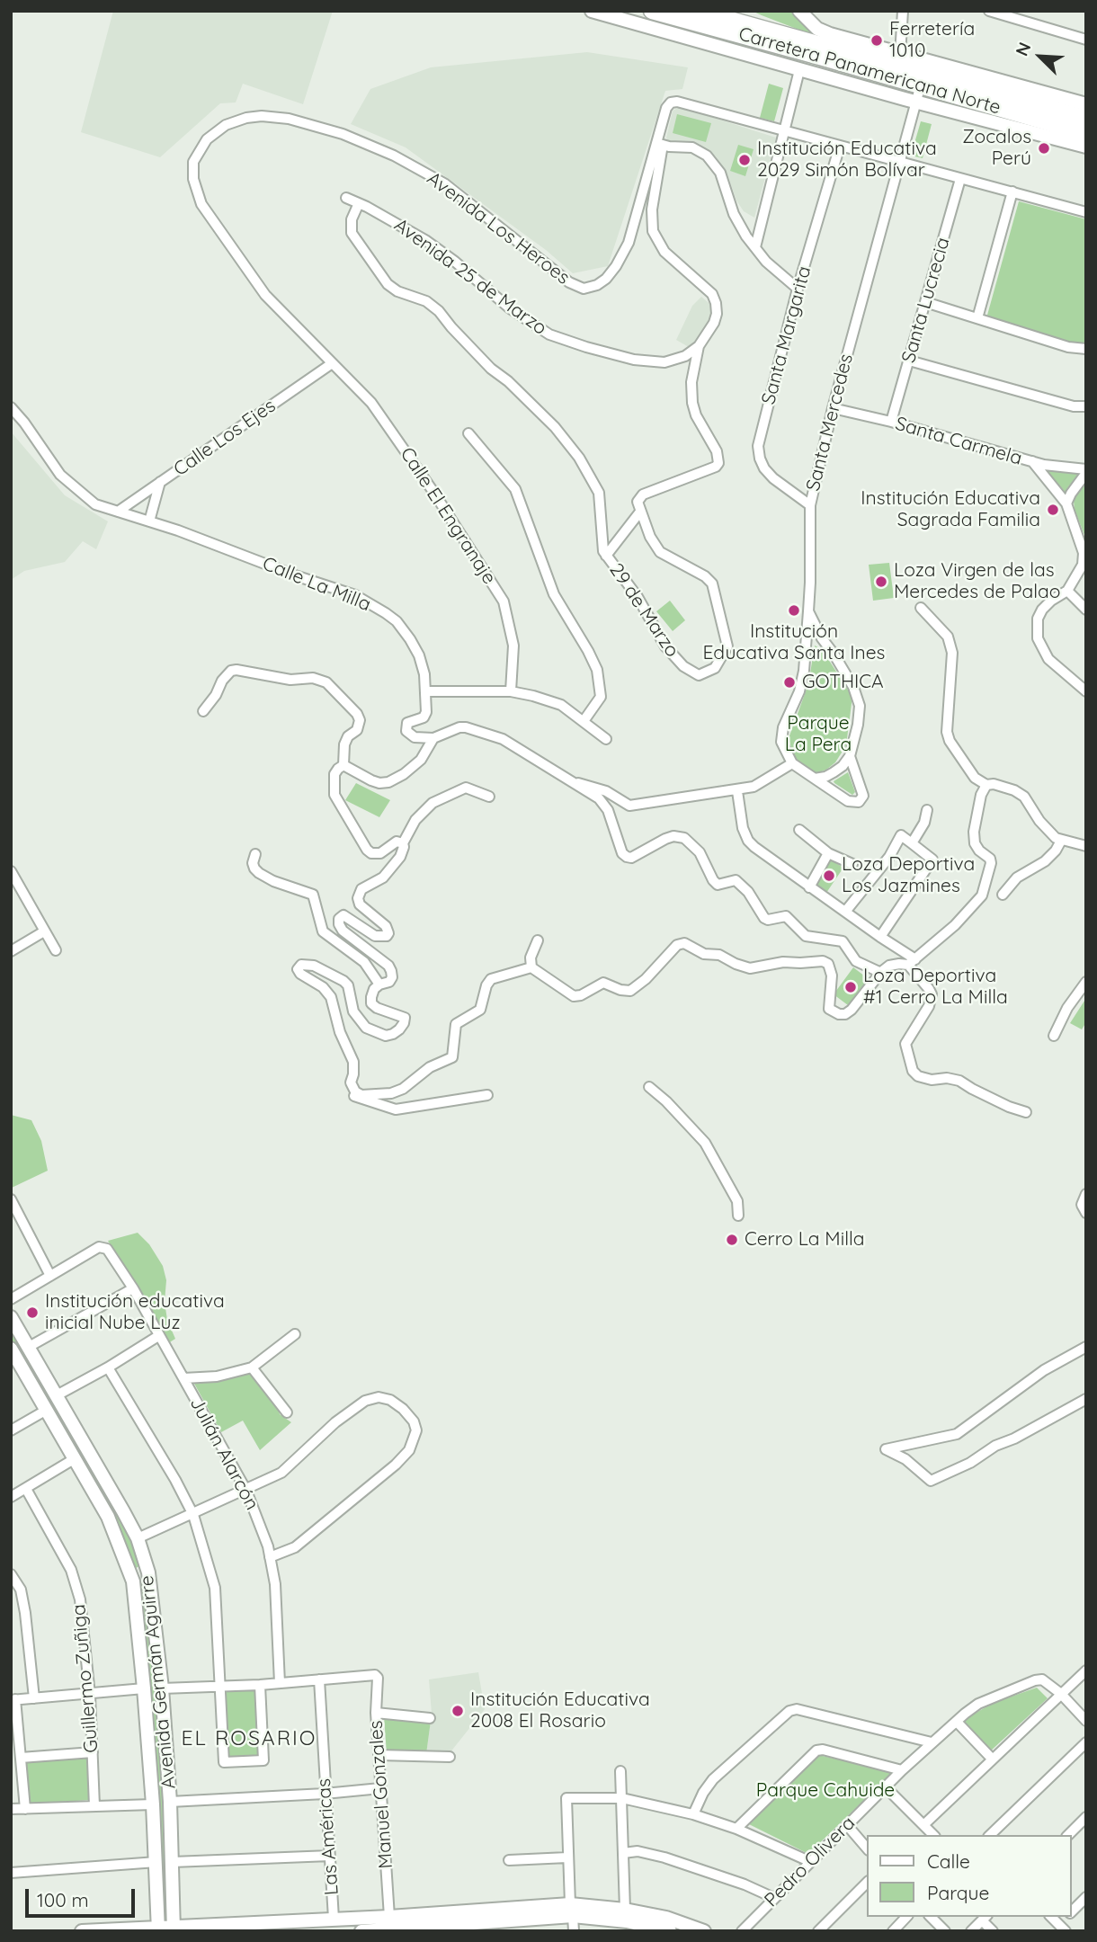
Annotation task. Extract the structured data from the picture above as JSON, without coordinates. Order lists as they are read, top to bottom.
{
  "streets": {
    "highway": ["Carretera Panamericana Norte"],
    "main road": ["Avenida Germán Aguirre"],
    "street": [
      "Avenida Los Heroes",
      "Avenida 25 de Marzo",
      "Santa Lucrecia",
      "Santa Margarita",
      "Santa Mercedes",
      "Calle Los Ejes",
      "Santa Carmela",
      "Calle El Engranaje",
      "Calle La Milla",
      "29 de Marzo",
      "Julián Alarcón",
      "Guillermo Zuñiga",
      "Manuel Gonzales",
      "Las Américas",
      "Pedro Olivera"
    ]
  },
  "crossings": [
    ["Carretera Panamericana Norte", "Santa Mercedes"],
    ["Avenida Los Heroes", "Calle El Engranaje"],
    ["Avenida 25 de Marzo", "29 de Marzo"],
    ["Santa Lucrecia", "Santa Carmela"],
    ["Santa Margarita", "Santa Mercedes"],
    ["Santa Mercedes", "Santa Carmela"],
    ["Calle Los Ejes", "Calle El Engranaje"],
    ["Calle Los Ejes", "Calle La Milla"],
    ["Manuel Gonzales", "Las Américas"]
  ],
  "districts": ["EL ROSARIO"],
  "parks": ["Parque La Pera", "Parque Cahuide"],
  "places": [
    "Ferretería 1010",
    "Zocalos Perú",
    "Institución Educativa 2029 Simón Bolívar",
    "Institución Educativa Sagrada Familia",
    "Loza Virgen de las Mercedes de Palao",
    "Institución Educativa Santa Ines",
    "GOTHICA",
    "Loza Deportiva Los Jazmines",
    "Loza Deportiva #1 Cerro La Milla",
    "Cerro La Milla",
    "Institución educativa inicial Nube Luz",
    "Institución Educativa 2008 El Rosario"
  ],
  "legend": ["Calle", "Parque"],
  "scale_bar": "100 m",
  "north": "top left"
}
